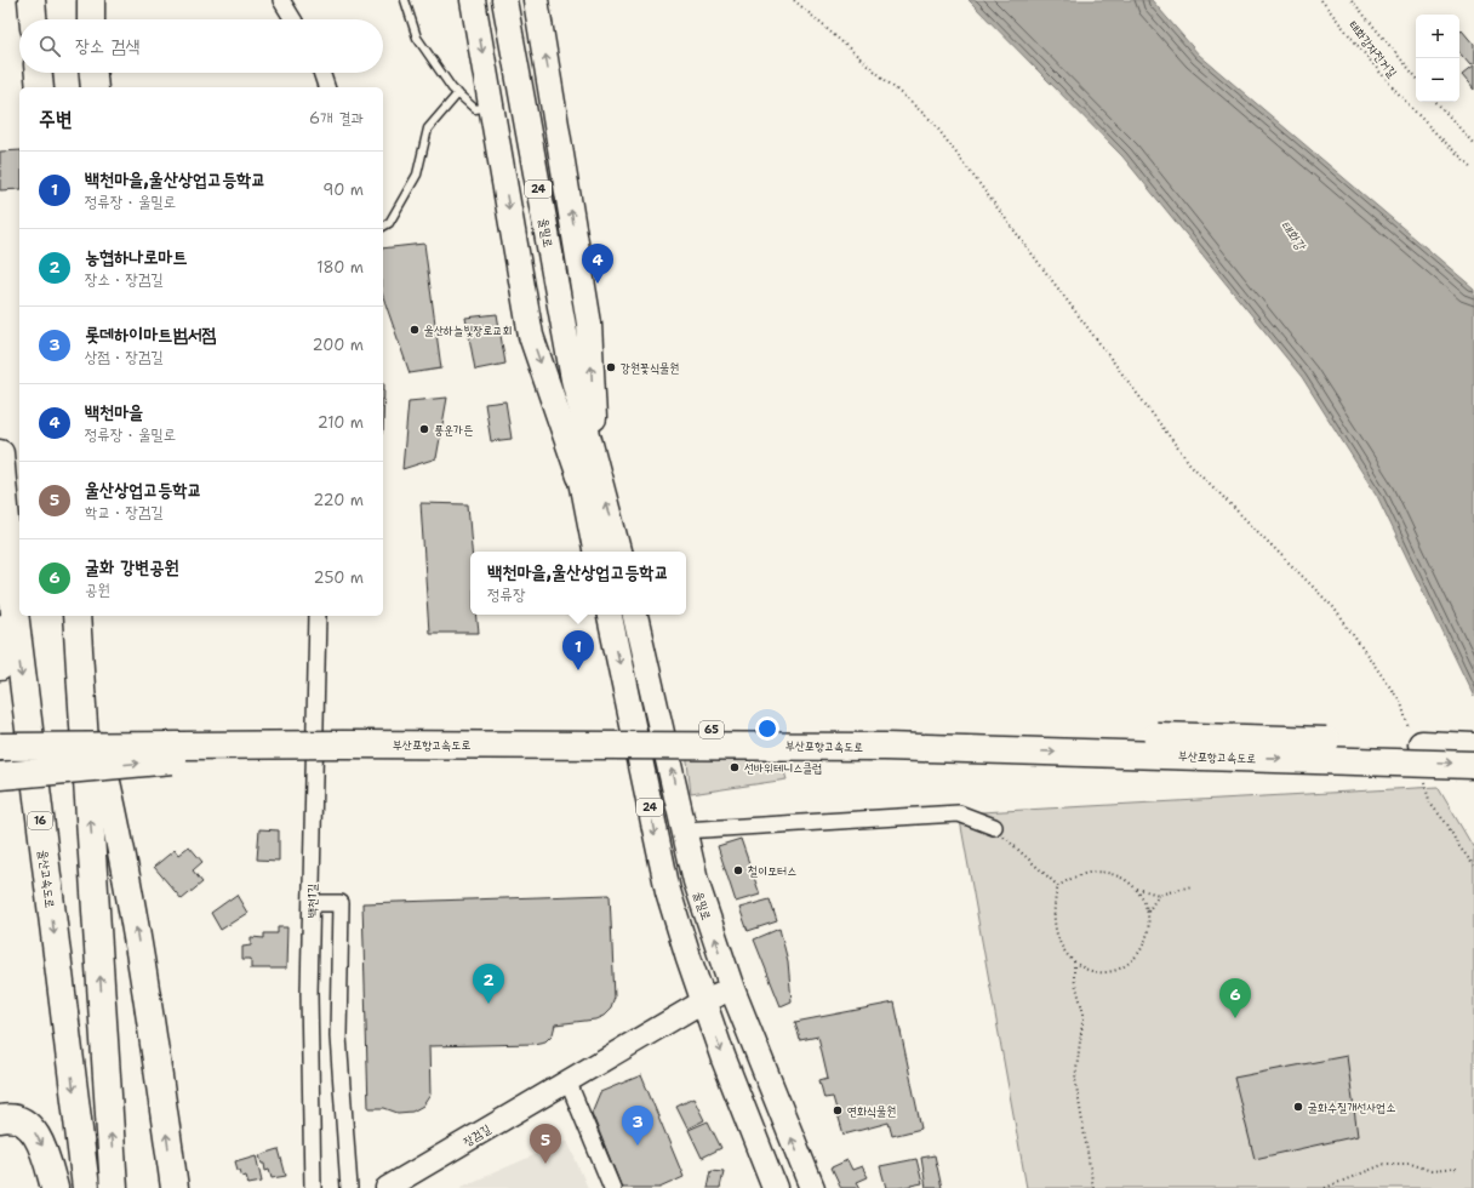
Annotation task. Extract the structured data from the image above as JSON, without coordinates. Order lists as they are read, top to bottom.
{
  "streets": {
    "highway": [
      "65",
      "부산포항고속도로",
      "16",
      "울산고속도로"
    ],
    "main road": ["24", "울밀로", "장검길"],
    "street": ["백천1길"],
    "path": ["태화강자전거길"]
  },
  "crossings": [
    ["24", "장검길"],
    ["울밀로", "장검길"]
  ],
  "water": ["태화강"],
  "places": [
    "울산하늘빛장로교회",
    "강원꽃식물원",
    "풍운가든",
    "선바위테니스클럽",
    "철이모터스",
    "굴화수질개선사업소",
    "연화식물원"
  ],
  "page": {
    "map_buttons": ["+", "−"],
    "search": "장소 검색",
    "heading": ["주변", "6개 결과"],
    "list": [
      {
        "mark": "1",
        "name": "백천마을,울산상업고등학교",
        "note": "정류장 · 울밀로",
        "value": "90 m"
      },
      {
        "mark": "2",
        "name": "농협하나로마트",
        "note": "장소 · 장검길",
        "value": "180 m"
      },
      {
        "mark": "3",
        "name": "롯데하이마트범서점",
        "note": "상점 · 장검길",
        "value": "200 m"
      },
      {
        "mark": "4",
        "name": "백천마을",
        "note": "정류장 · 울밀로",
        "value": "210 m"
      },
      {
        "mark": "5",
        "name": "울산상업고등학교",
        "note": "학교 · 장검길",
        "value": "220 m"
      },
      {
        "mark": "6",
        "name": "굴화 강변공원",
        "note": "공원",
        "value": "250 m"
      }
    ],
    "pins": [
      "4",
      "1",
      "2",
      "6",
      "3",
      "5"
    ],
    "popup": ["백천마을,울산상업고등학교", "정류장"]
  }
}
